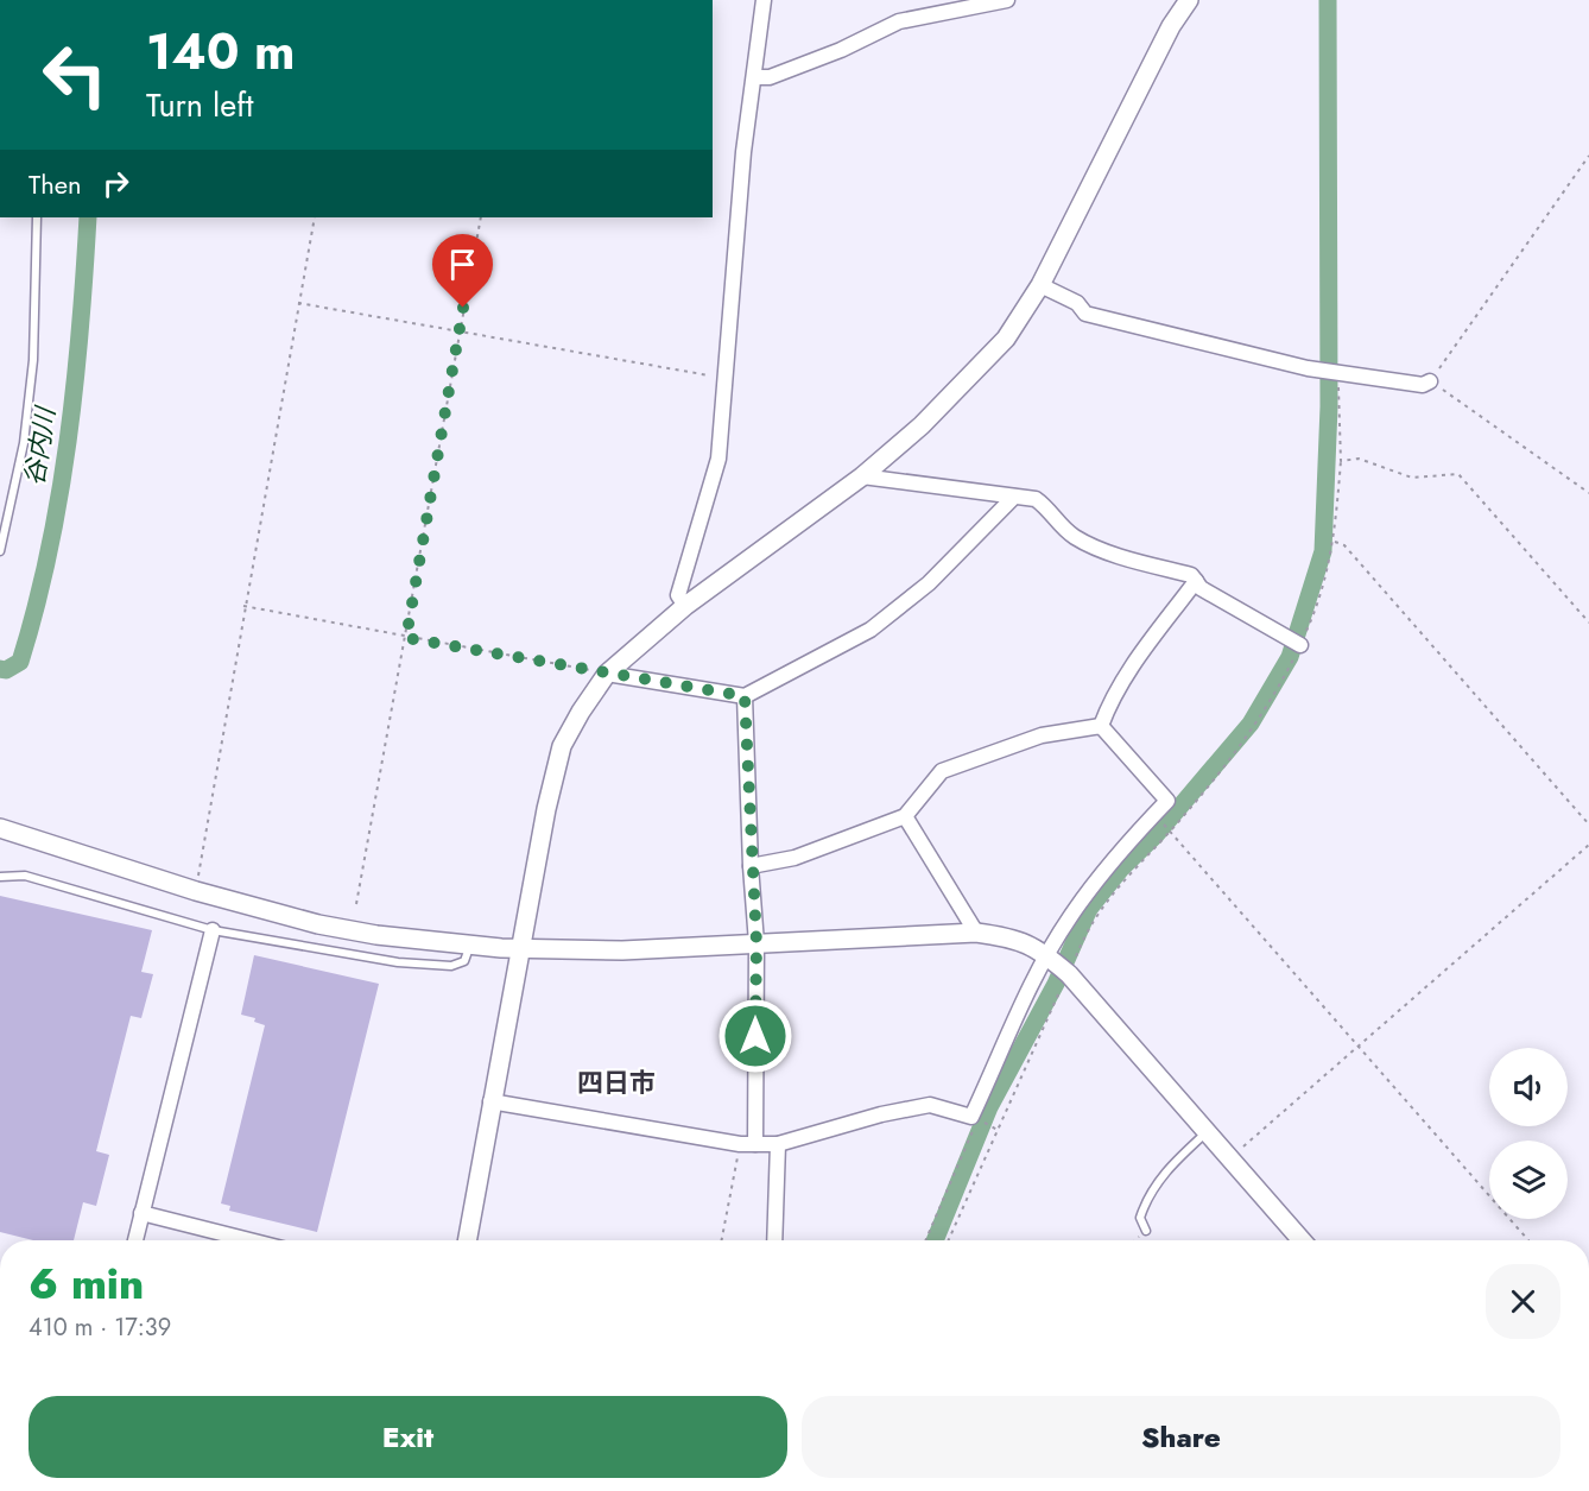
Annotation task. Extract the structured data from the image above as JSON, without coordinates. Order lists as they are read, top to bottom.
{
  "districts": ["四日市"],
  "water": ["谷内川"],
  "page": {
    "turn": ["140 m", "Turn left"],
    "then": "Then",
    "heading": ["6 min", "410 m · 17:39"],
    "buttons": ["Exit", "Share"]
  }
}
